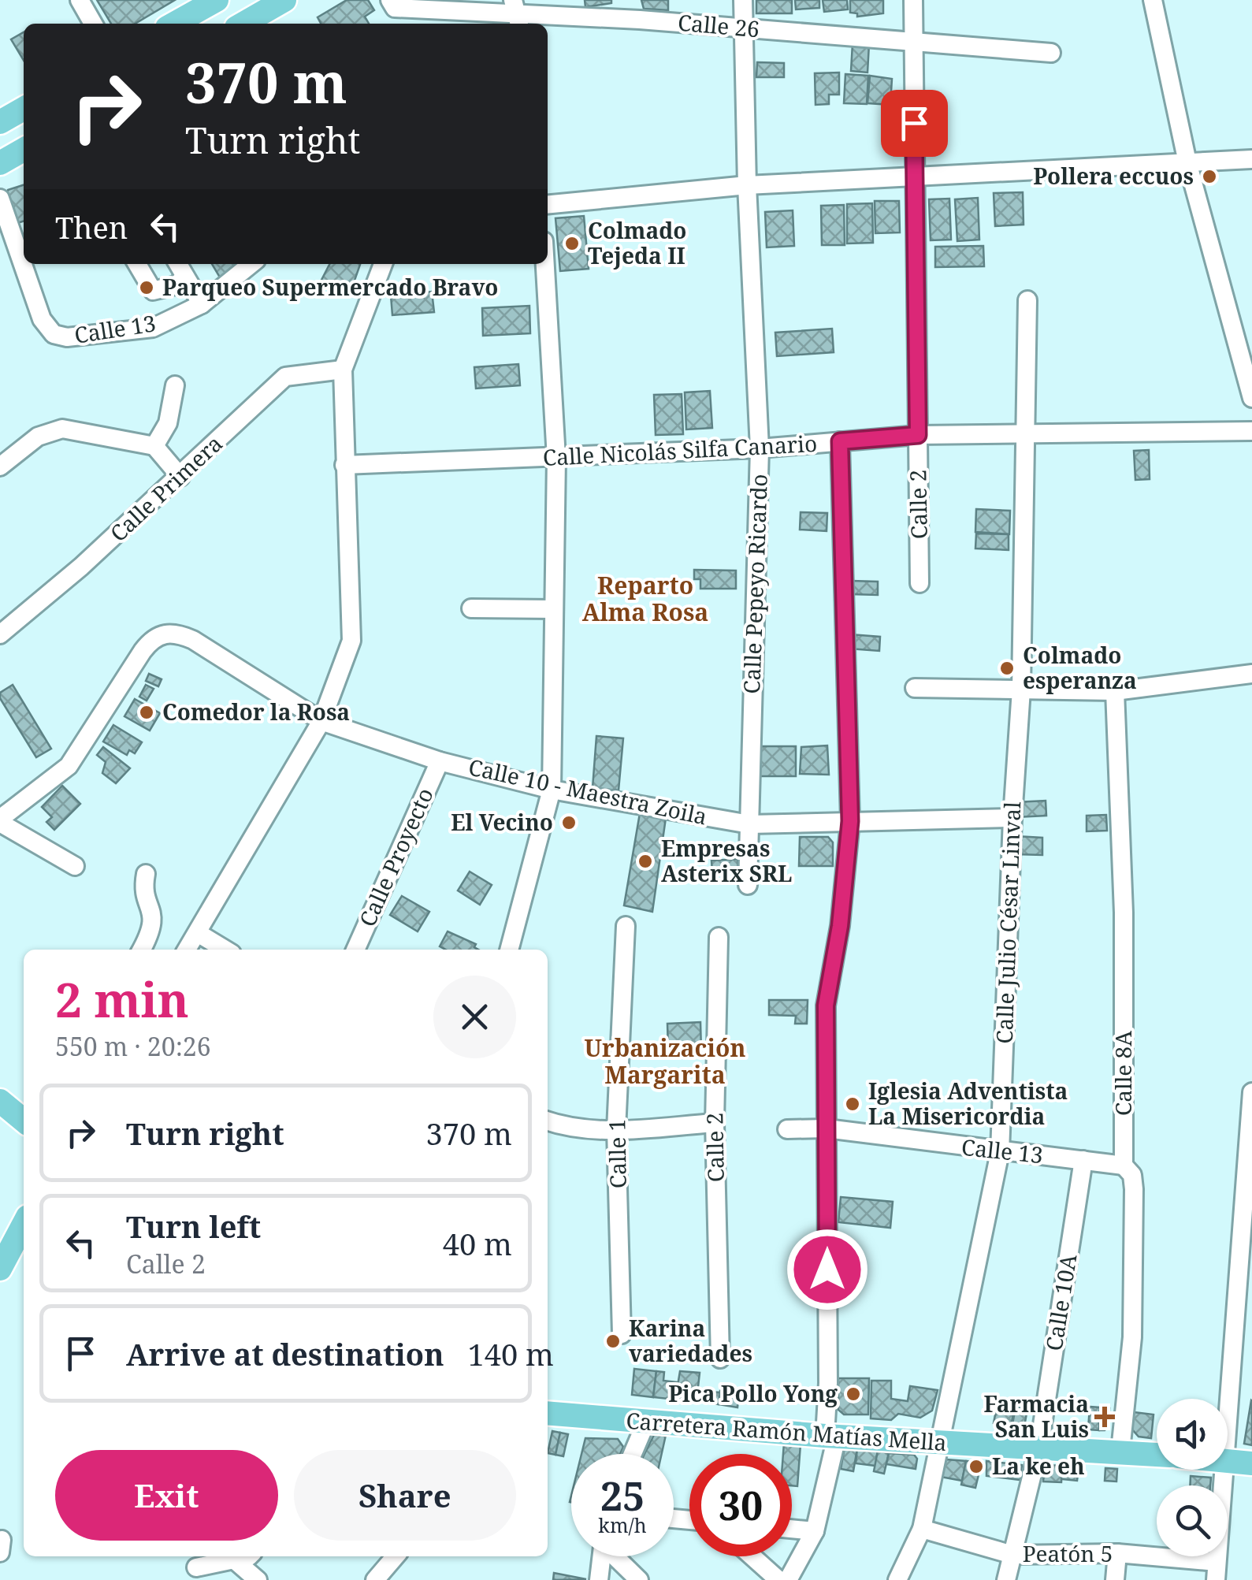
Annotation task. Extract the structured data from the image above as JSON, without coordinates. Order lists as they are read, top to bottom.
{
  "streets": {
    "main road": ["Carretera Ramón Matías Mella"],
    "street": [
      "Calle 26",
      "Calle 13",
      "Calle Nicolás Silfa Canario",
      "Calle Primera",
      "Calle 2",
      "Calle Pepeyo Ricardo",
      "Calle 10 - Maestra Zoila",
      "Calle Proyecto",
      "Calle Julio César Linval",
      "Calle 8A",
      "Calle 1",
      "Calle 10A",
      "Peatón 5"
    ]
  },
  "crossings": [
    ["Calle 26", "Calle 2"],
    ["Calle 26", "Calle Pepeyo Ricardo"],
    ["Calle 13", "Calle Julio César Linval"],
    ["Calle 13", "Calle 8A"],
    ["Calle 13", "Calle 10A"],
    ["Calle Nicolás Silfa Canario", "Calle 2"],
    ["Calle Nicolás Silfa Canario", "Calle Pepeyo Ricardo"],
    ["Calle Nicolás Silfa Canario", "Calle Julio César Linval"],
    ["Calle Pepeyo Ricardo", "Calle 10 - Maestra Zoila"],
    ["Calle 10 - Maestra Zoila", "Calle Proyecto"],
    ["Calle 10 - Maestra Zoila", "Calle Julio César Linval"],
    ["Calle Julio César Linval", "Carretera Ramón Matías Mella"],
    ["Calle Julio César Linval", "Peatón 5"],
    ["Calle 8A", "Carretera Ramón Matías Mella"],
    ["Calle 10A", "Carretera Ramón Matías Mella"],
    ["Calle 10A", "Peatón 5"]
  ],
  "districts": ["Reparto Alma Rosa", "Urbanización Margarita"],
  "places": {
    "other": [
      "Pollera eccuos",
      "Colmado Tejeda II",
      "Parqueo Supermercado Bravo",
      "Colmado esperanza",
      "Comedor la Rosa",
      "El Vecino",
      "Empresas Asterix SRL",
      "Iglesia Adventista La Misericordia",
      "Karina variedades",
      "Pica Pollo Yong",
      "La ke eh"
    ],
    "health": ["Farmacia San Luis"]
  },
  "page": {
    "turn": ["370 m", "Turn right"],
    "then": "Then",
    "heading": ["2 min", "550 m · 20:26"],
    "list": [
      {
        "name": "Turn right",
        "value": "370 m"
      },
      {
        "name": "Turn left",
        "note": "Calle 2",
        "value": "40 m"
      },
      {
        "name": "Arrive at destination",
        "value": "140 m"
      }
    ],
    "buttons": ["Exit", "Share"],
    "speed": "25 km/h",
    "limit": "30"
  }
}
